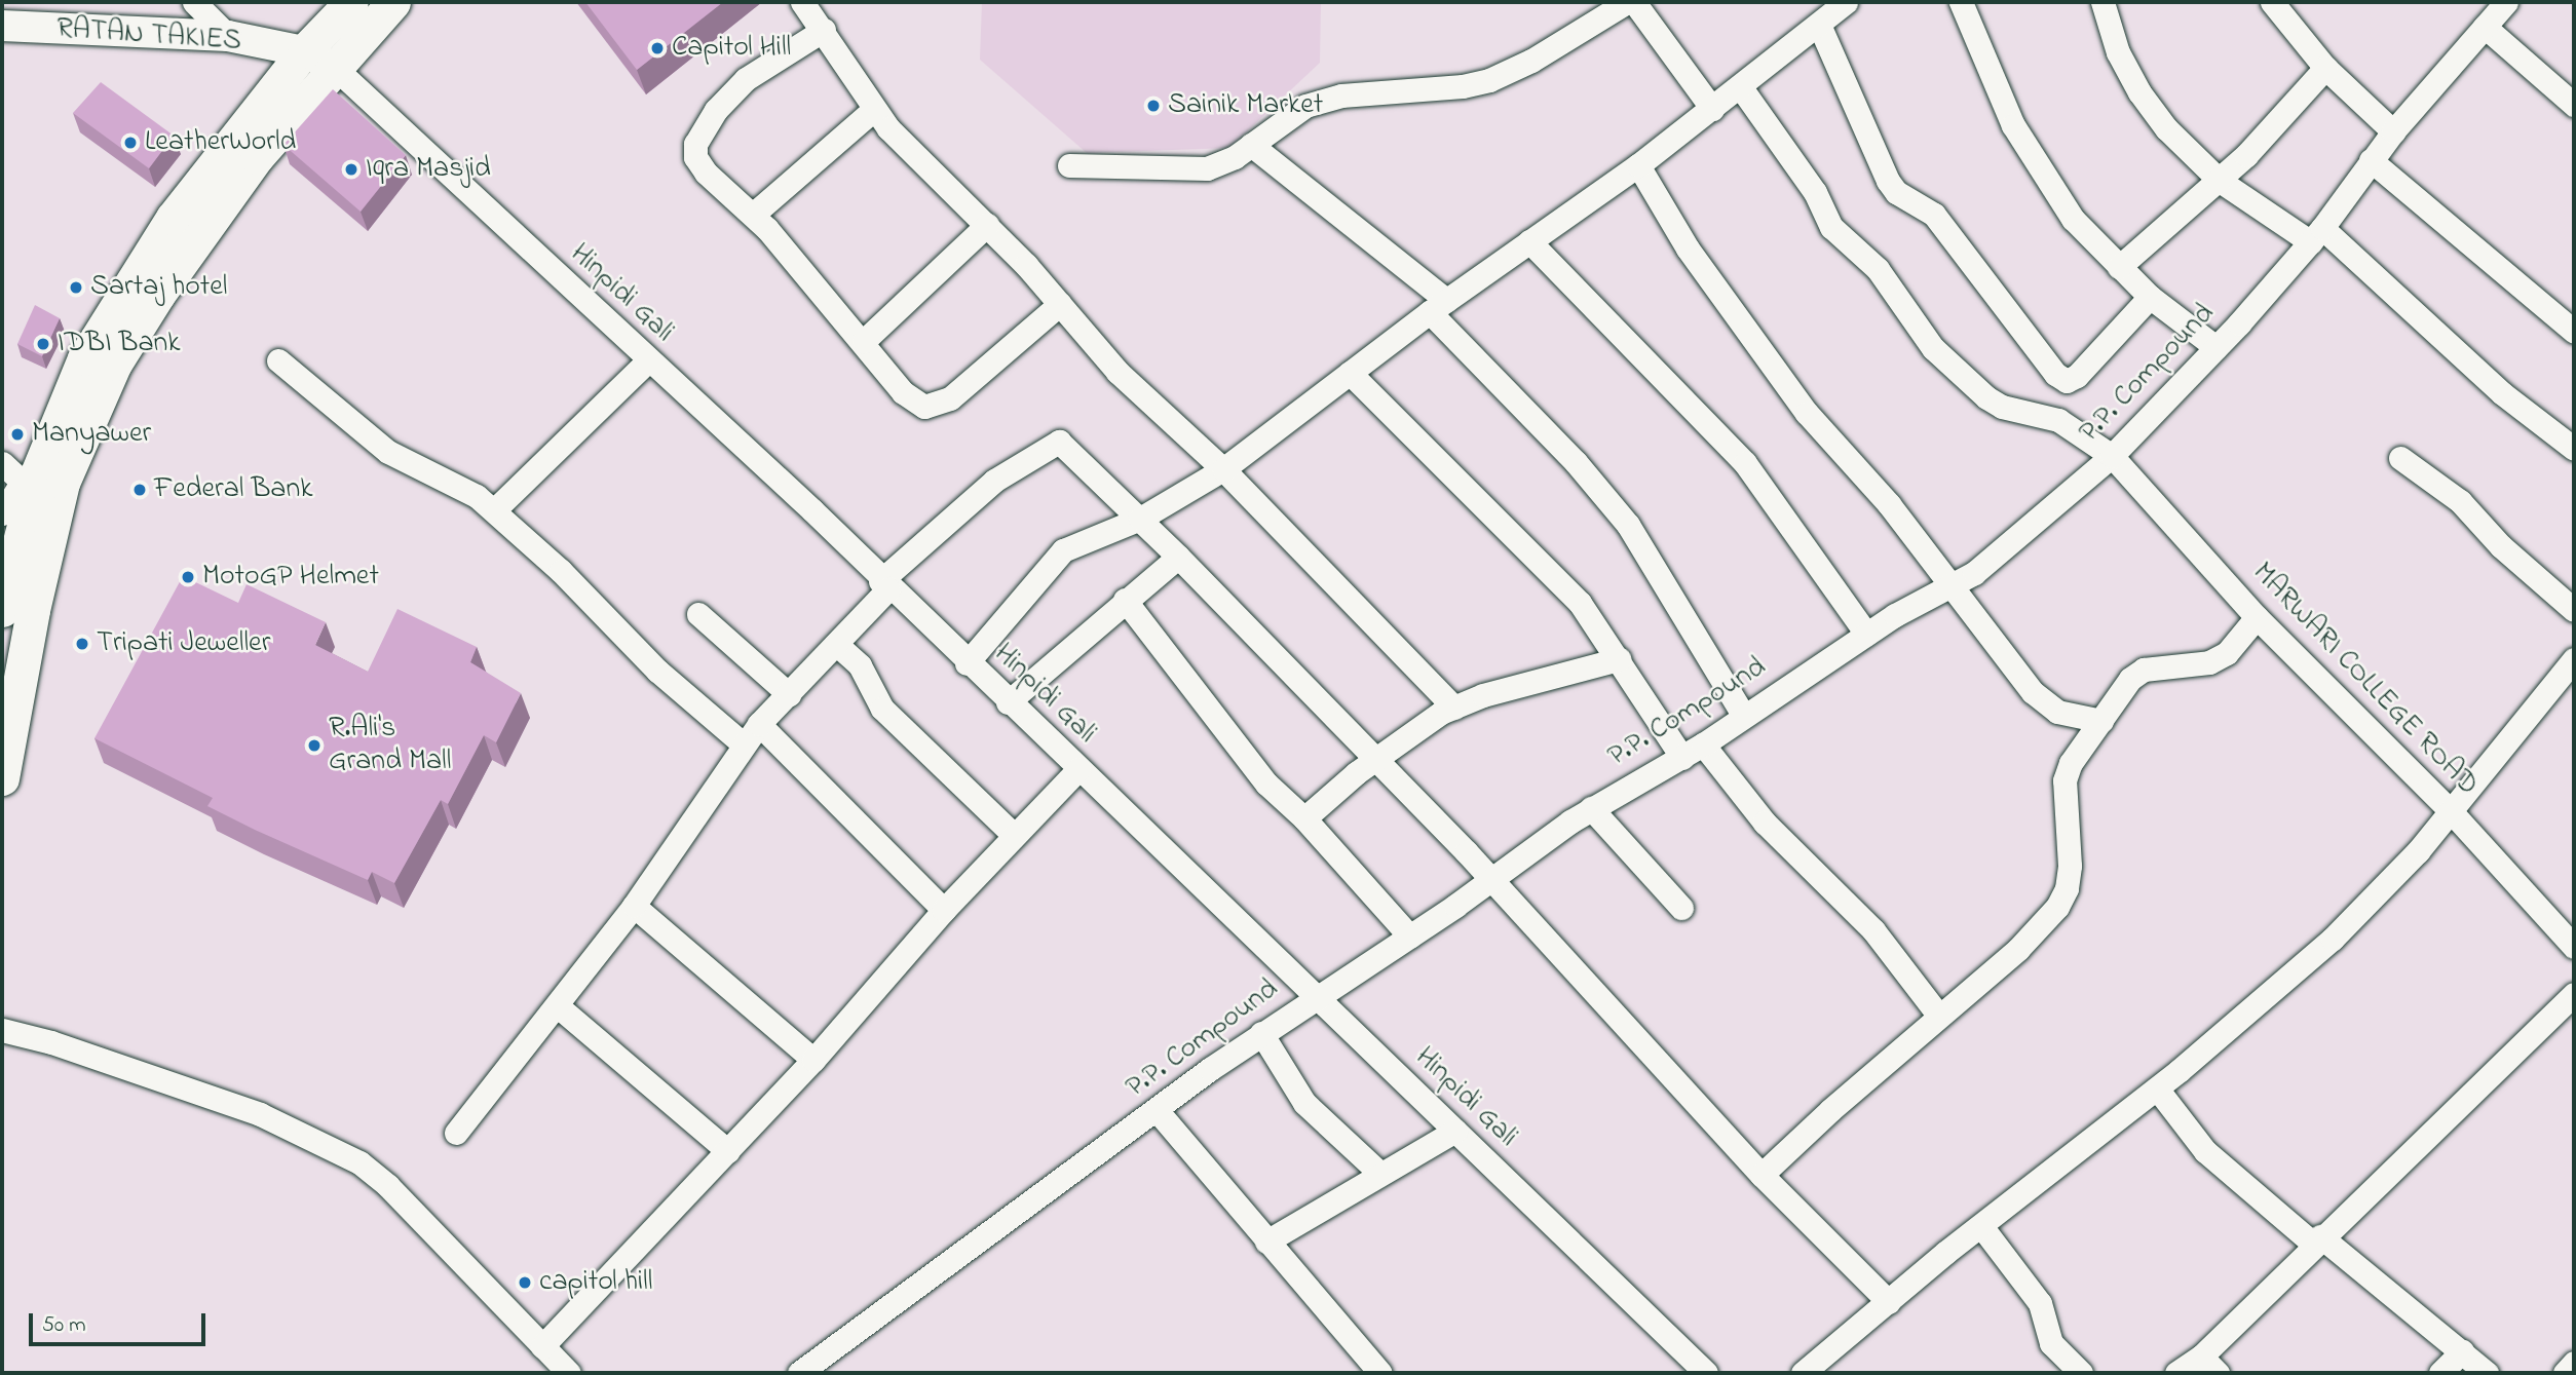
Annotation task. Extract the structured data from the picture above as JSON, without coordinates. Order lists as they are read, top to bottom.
{
  "streets": {
    "street": [
      "RATAN TAKIES",
      "Hinpidi Gali",
      "P.P. Compound",
      "MARWARI COLLEGE ROAD"
    ]
  },
  "crossings": [
    ["RATAN TAKIES", "Hinpidi Gali"],
    ["Hinpidi Gali", "P.P. Compound"],
    ["P.P. Compound", "MARWARI COLLEGE ROAD"]
  ],
  "places": [
    "Capitol Hill",
    "Sainik Market",
    "LeatherWorld",
    "Iqra Masjid",
    "Sartaj hotel",
    "IDBI Bank",
    "Manyawer",
    "Federal Bank",
    "MotoGP Helmet",
    "Tripati Jeweller",
    "R.Ali's Grand Mall",
    "capitol hill"
  ],
  "scale_bar": "50 m"
}
